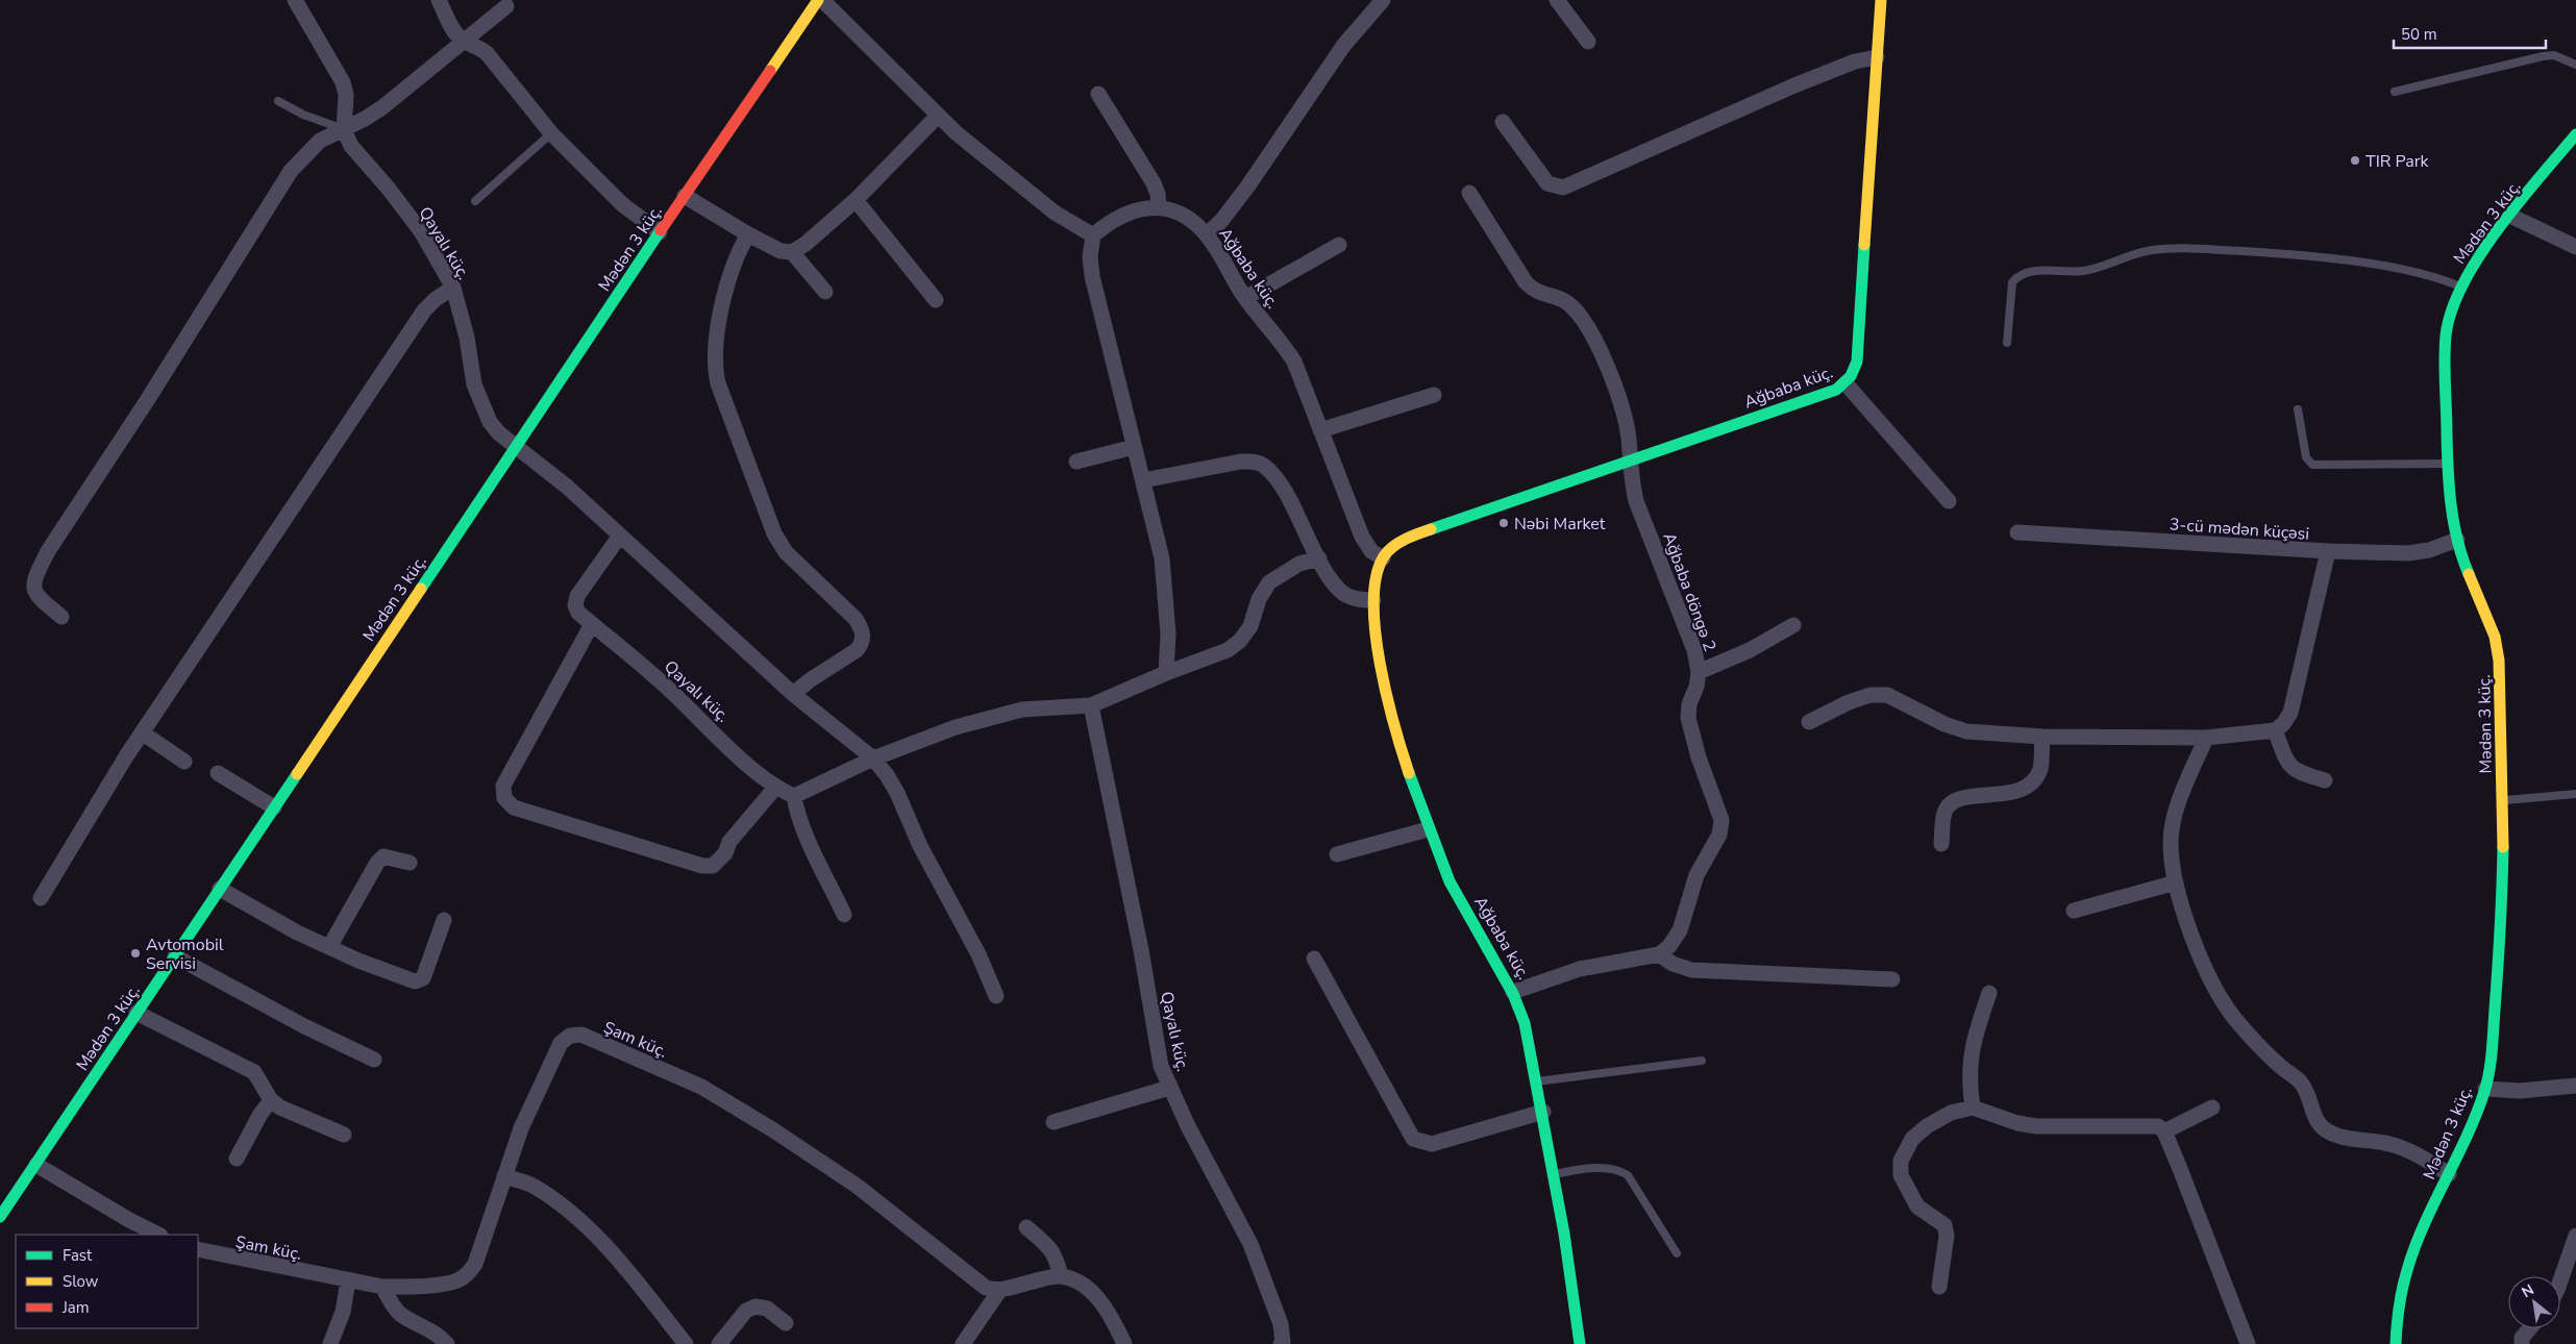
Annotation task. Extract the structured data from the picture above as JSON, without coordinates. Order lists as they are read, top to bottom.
{
  "streets": {
    "street": [
      "Mədən 3 küç.",
      "Qayalı küç.",
      "Ağbaba küç.",
      "3-cü mədən küçəsi",
      "Ağbaba döngə 2",
      "Şam küç."
    ]
  },
  "crossings": [
    ["Mədən 3 küç.", "Qayalı küç."],
    ["Mədən 3 küç.", "3-cü mədən küçəsi"],
    ["Ağbaba küç.", "Ağbaba döngə 2"]
  ],
  "places": ["TIR Park", "Nəbi Market", "Avtomobil Servisi"],
  "legend": ["Fast", "Slow", "Jam"],
  "scale_bar": "50 m",
  "north": "top left"
}
